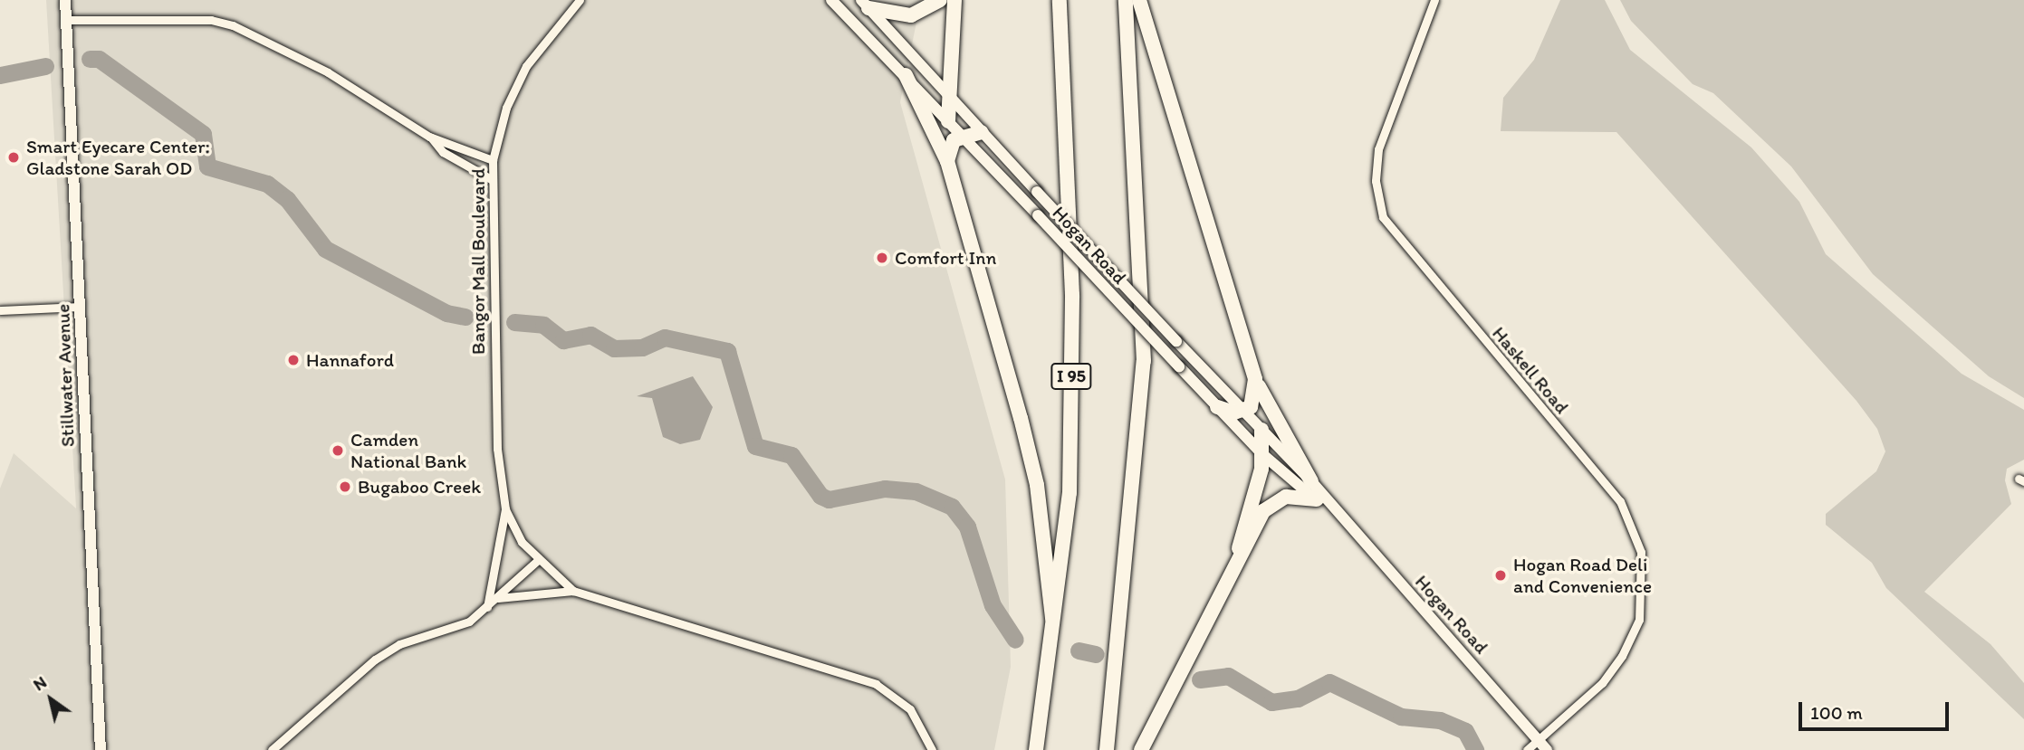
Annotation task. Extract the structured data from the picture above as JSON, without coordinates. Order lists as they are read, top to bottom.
{
  "streets": {
    "highway": ["I 95"],
    "main road": ["Hogan Road", "Stillwater Avenue"],
    "street": ["Bangor Mall Boulevard", "Haskell Road"]
  },
  "crossings": [
    ["Hogan Road", "Haskell Road"]
  ],
  "places": [
    "Smart Eyecare Center: Gladstone Sarah OD",
    "Comfort Inn",
    "Hannaford",
    "Camden National Bank",
    "Bugaboo Creek",
    "Hogan Road Deli and Convenience"
  ],
  "scale_bar": "100 m",
  "north": "top left"
}
